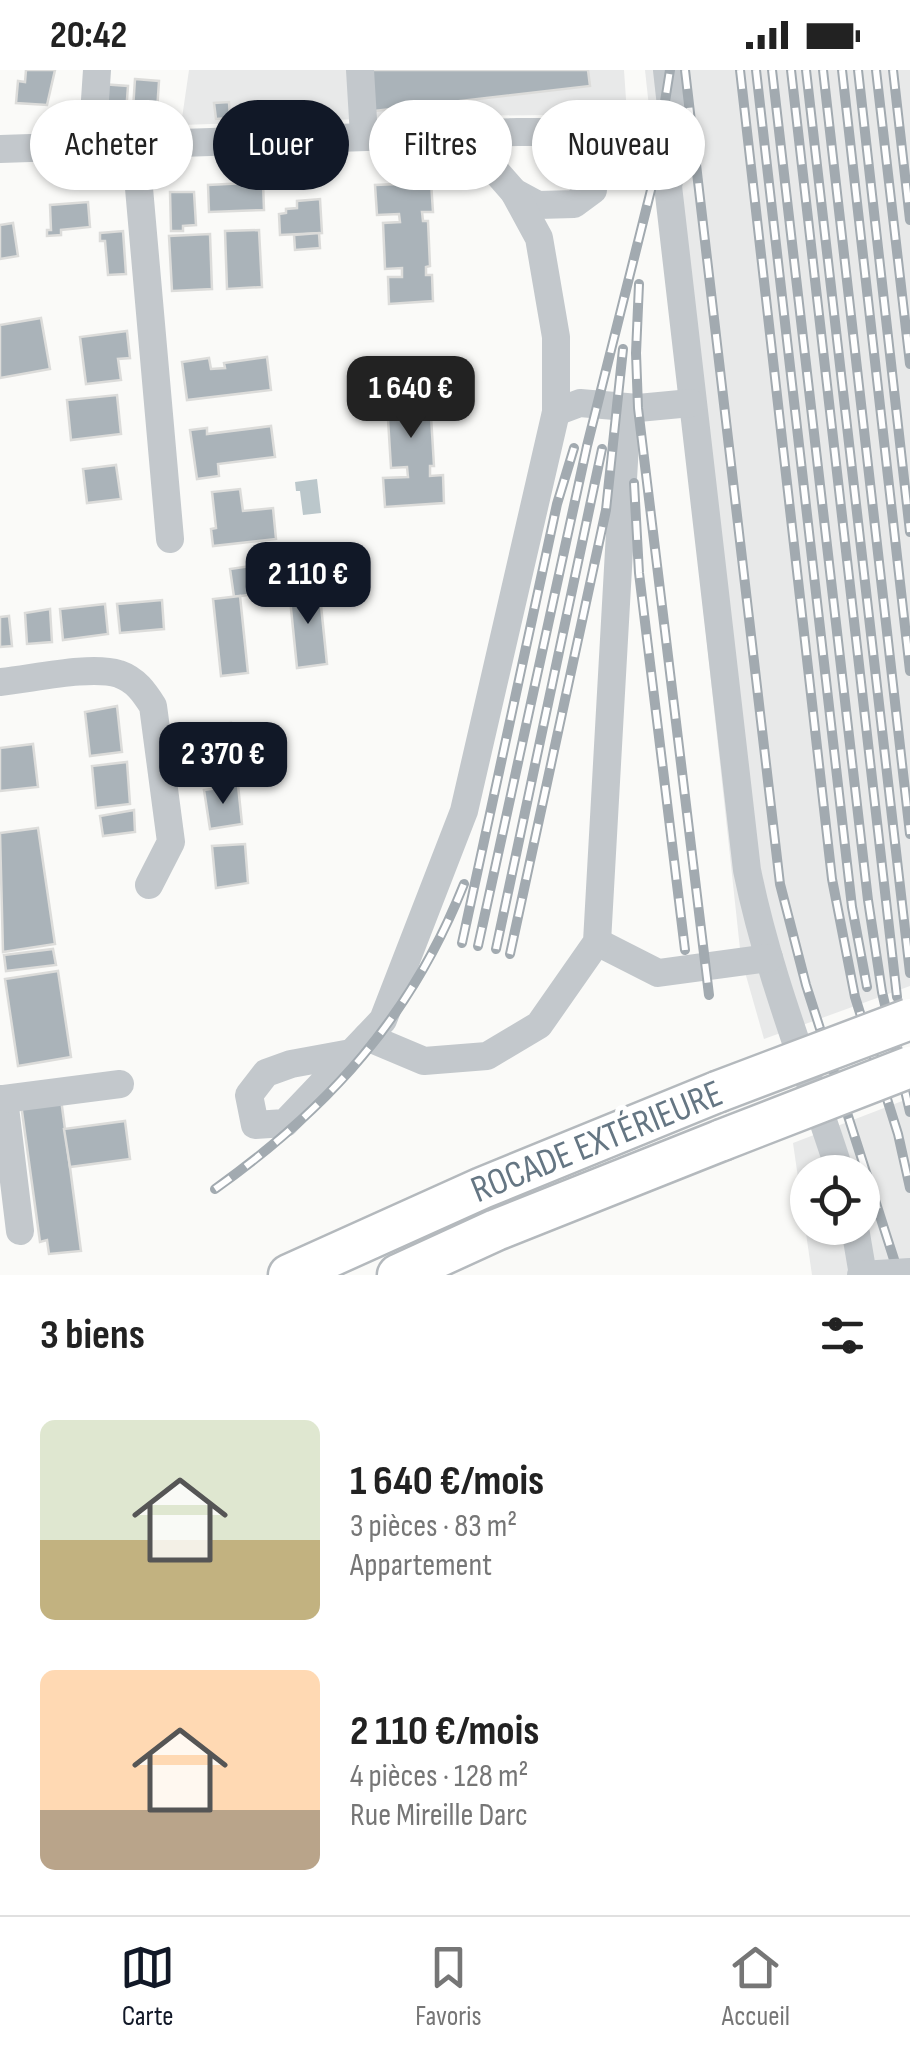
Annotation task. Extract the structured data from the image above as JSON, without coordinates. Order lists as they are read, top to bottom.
{
  "streets": {
    "highway": ["ROCADE EXTÉRIEURE"]
  },
  "page": {
    "status": "20:42",
    "chip": [
      "Acheter",
      "Louer",
      "Filtres",
      "Nouveau"
    ],
    "price": ["1 640 €", "2 110 €", "2 370 €"],
    "heading": "3 biens",
    "list": [
      {
        "name": "1 640 €/mois",
        "note": "3 pièces · 83 m² · Appartement"
      },
      {
        "name": "2 110 €/mois",
        "note": "4 pièces · 128 m² · Rue Mireille Darc"
      }
    ],
    "tabs": ["Carte", "Favoris", "Accueil"]
  }
}
